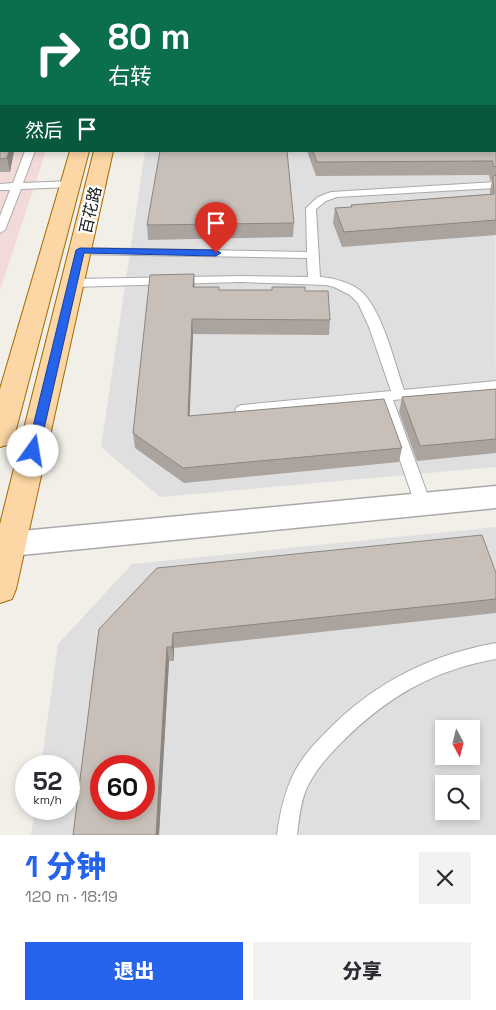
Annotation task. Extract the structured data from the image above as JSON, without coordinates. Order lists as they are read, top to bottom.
{
  "streets": {
    "main road": ["百花路"]
  },
  "north": "bottom",
  "page": {
    "turn": ["80 m", "右转"],
    "then": "然后",
    "speed": "52 km/h",
    "limit": "60",
    "heading": ["1 分钟", "120 m · 18:19"],
    "buttons": ["退出", "分享"]
  }
}
